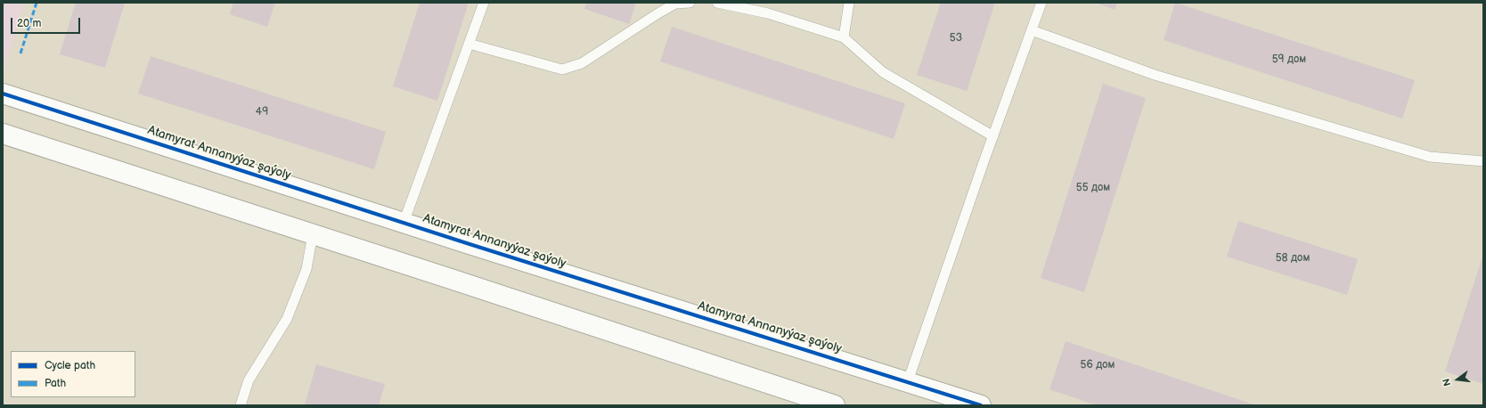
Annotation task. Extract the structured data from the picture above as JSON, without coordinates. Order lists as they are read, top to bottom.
{
  "streets": {
    "street": ["Atamyrat Annanyýaz şaýoly"]
  },
  "house_numbers": [
    "53",
    "59 дом",
    "49",
    "55 дом",
    "58 дом",
    "56 дом"
  ],
  "legend": ["Cycle path", "Path"],
  "scale_bar": "20 m",
  "north": "left"
}
